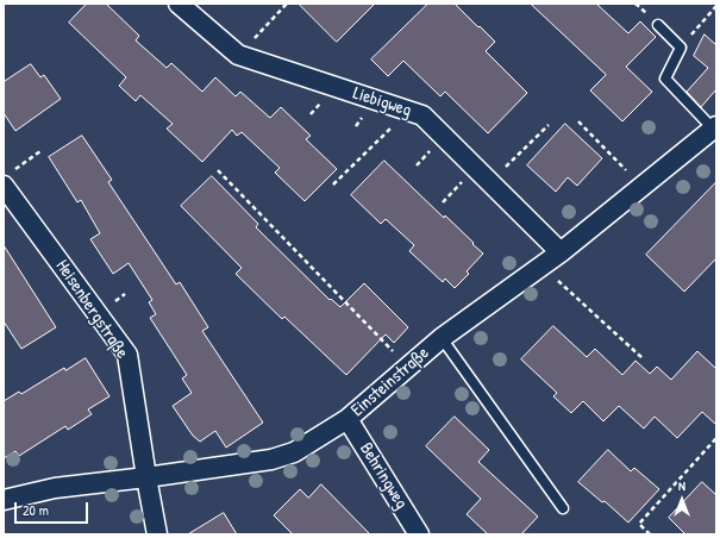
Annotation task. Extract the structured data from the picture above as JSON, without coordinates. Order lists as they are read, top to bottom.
{
  "streets": {
    "street": [
      "Liebigweg",
      "Heisenbergstraße",
      "Einsteinstraße",
      "Behringweg"
    ]
  },
  "crossings": [
    ["Liebigweg", "Einsteinstraße"],
    ["Heisenbergstraße", "Einsteinstraße"],
    ["Einsteinstraße", "Behringweg"]
  ],
  "scale_bar": "20 m",
  "north": "top"
}
